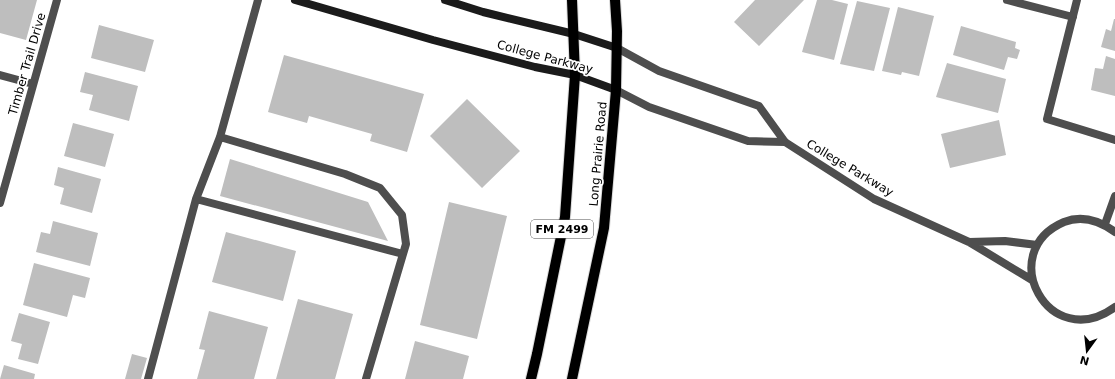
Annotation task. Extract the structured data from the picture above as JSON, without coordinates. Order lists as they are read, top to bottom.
{
  "streets": {
    "main road": ["College Parkway", "Long Prairie Road", "FM 2499"],
    "street": ["Timber Trail Drive"]
  },
  "crossings": [
    ["College Parkway", "Long Prairie Road"],
    ["College Parkway", "FM 2499"]
  ],
  "north": "bottom"
}
